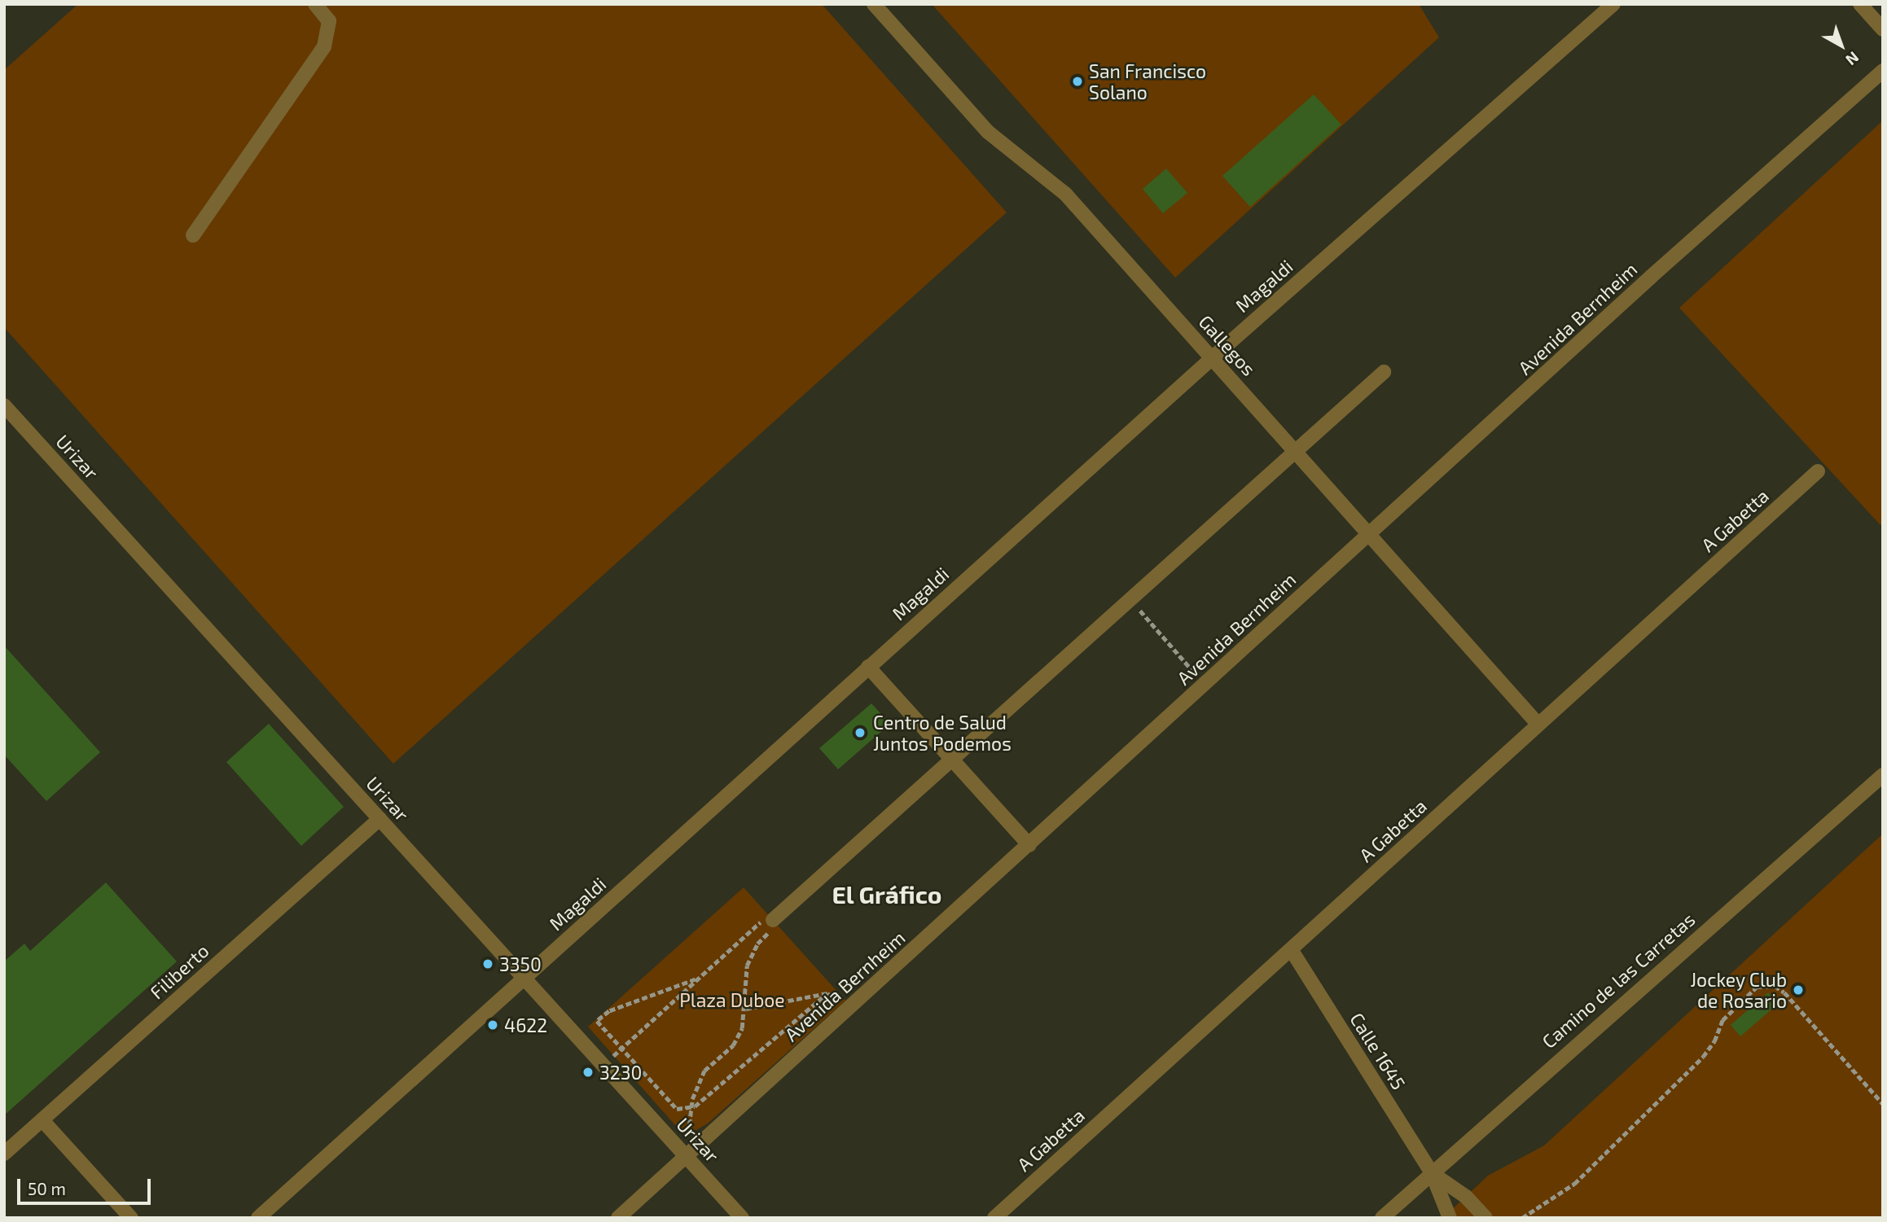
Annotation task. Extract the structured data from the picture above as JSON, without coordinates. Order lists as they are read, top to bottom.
{
  "streets": {
    "street": [
      "Magaldi",
      "Avenida Bernheim",
      "Gallegos",
      "Urizar",
      "A Gabetta",
      "Filiberto",
      "Camino de las Carretas",
      "Calle 1645"
    ]
  },
  "crossings": [
    ["Magaldi", "Gallegos"],
    ["Magaldi", "Urizar"],
    ["Avenida Bernheim", "Gallegos"],
    ["Avenida Bernheim", "Urizar"],
    ["Gallegos", "A Gabetta"],
    ["Urizar", "Filiberto"],
    ["A Gabetta", "Calle 1645"],
    ["Camino de las Carretas", "Calle 1645"]
  ],
  "districts": ["El Gráfico"],
  "parks": ["Plaza Duboe"],
  "places": [
    "San Francisco Solano",
    "Centro de Salud Juntos Podemos",
    "3350",
    "Jockey Club de Rosario",
    "4622",
    "3230"
  ],
  "scale_bar": "50 m",
  "north": "bottom right"
}
